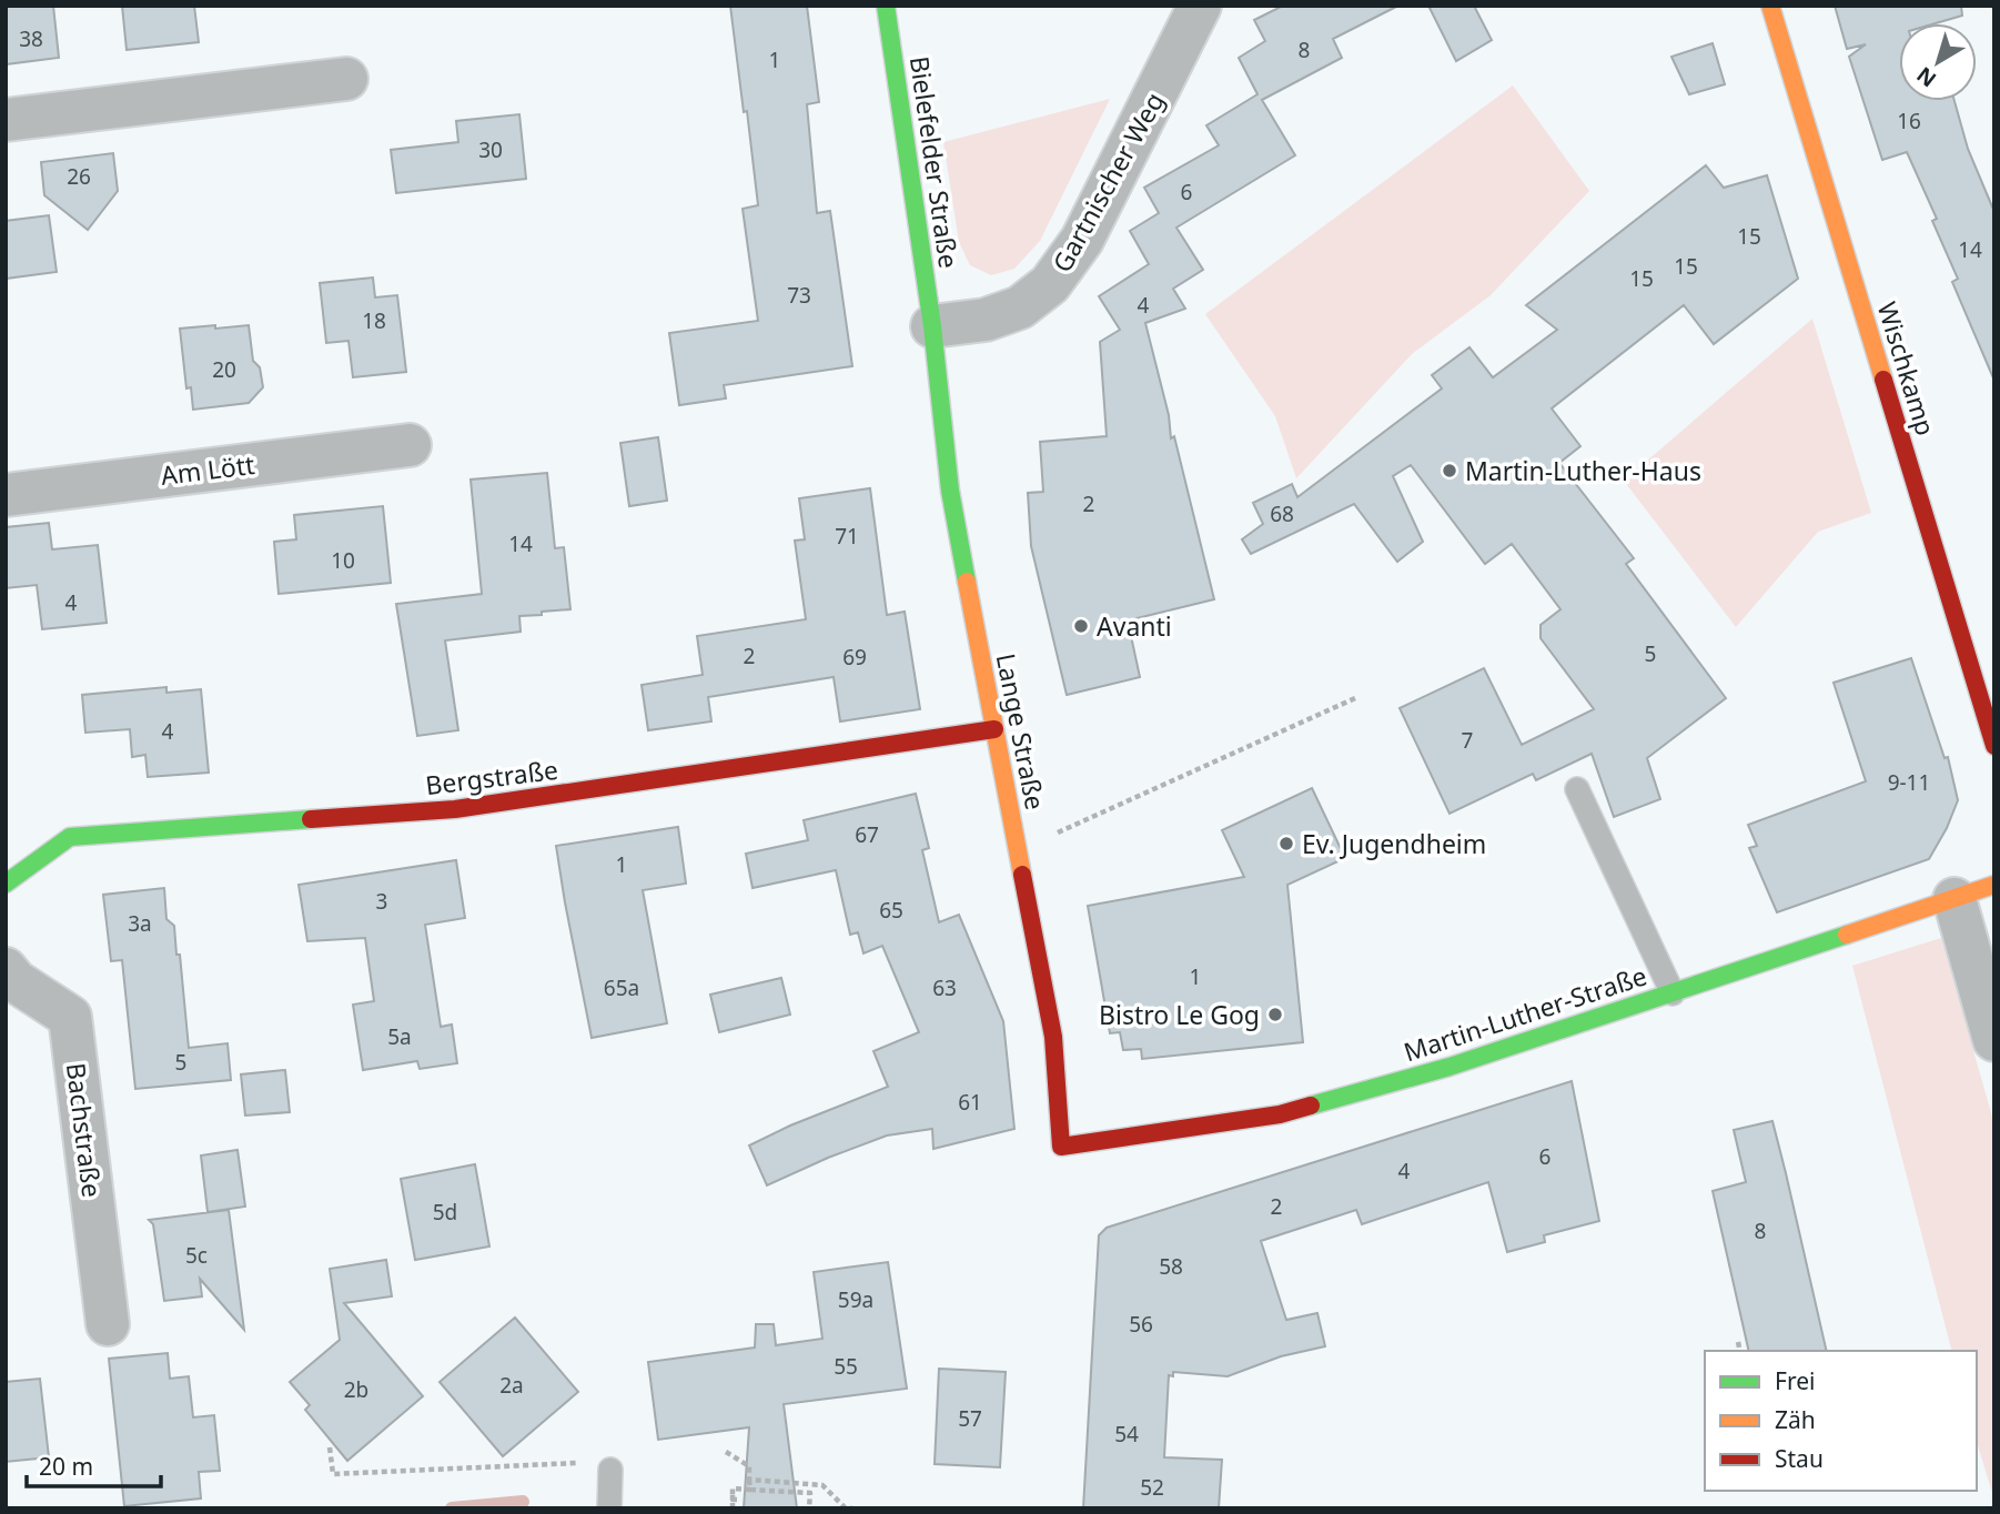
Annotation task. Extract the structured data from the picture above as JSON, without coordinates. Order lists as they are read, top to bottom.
{
  "streets": {
    "street": [
      "Bielefelder Straße",
      "Gartnischer Weg",
      "Wischkamp",
      "Am Lött",
      "Lange Straße",
      "Bergstraße",
      "Martin-Luther-Straße",
      "Bachstraße"
    ]
  },
  "crossings": [
    ["Bielefelder Straße", "Gartnischer Weg"],
    ["Bielefelder Straße", "Lange Straße"],
    ["Gartnischer Weg", "Lange Straße"],
    ["Lange Straße", "Bergstraße"],
    ["Lange Straße", "Martin-Luther-Straße"]
  ],
  "places": [
    "Martin-Luther-Haus",
    "Avanti",
    "Ev. Jugendheim",
    "Bistro Le Gog"
  ],
  "house_numbers": [
    "38",
    "8",
    "1",
    "16",
    "30",
    "26",
    "6",
    "15",
    "14",
    "15",
    "15",
    "73",
    "4",
    "18",
    "20",
    "2",
    "68",
    "71",
    "14",
    "10",
    "4",
    "5",
    "2",
    "69",
    "4",
    "7",
    "9-11",
    "67",
    "1",
    "3",
    "65",
    "3a",
    "1",
    "65a",
    "63",
    "5a",
    "5",
    "61",
    "6",
    "4",
    "2",
    "5d",
    "8",
    "5c",
    "58",
    "59a",
    "56",
    "55",
    "2a",
    "2b",
    "57",
    "54",
    "52"
  ],
  "legend": ["Frei", "Zäh", "Stau"],
  "scale_bar": "20 m",
  "north": "bottom left"
}
